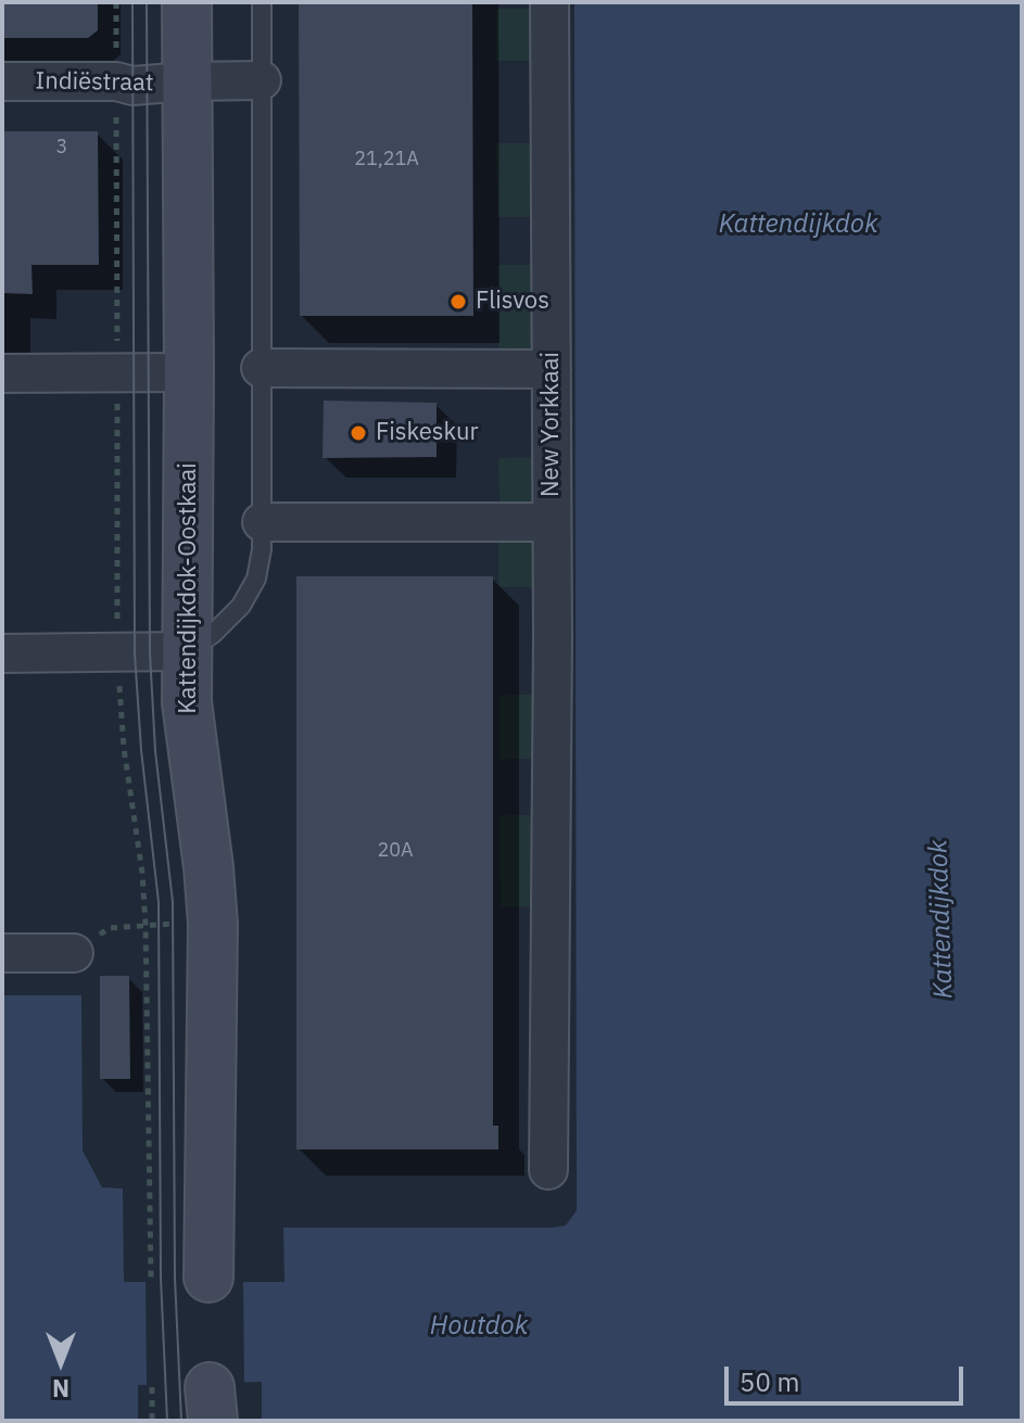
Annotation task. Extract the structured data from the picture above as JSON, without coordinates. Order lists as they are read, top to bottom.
{
  "streets": {
    "street": ["Indiëstraat", "New Yorkkaai", "Kattendijkdok-Oostkaai"]
  },
  "crossings": [
    ["Indiëstraat", "Kattendijkdok-Oostkaai"]
  ],
  "water": ["Kattendijkdok", "Houtdok"],
  "places": ["Flisvos", "Fiskeskur"],
  "house_numbers": ["3", "21,21A", "20A"],
  "scale_bar": "50 m",
  "north": "bottom"
}
